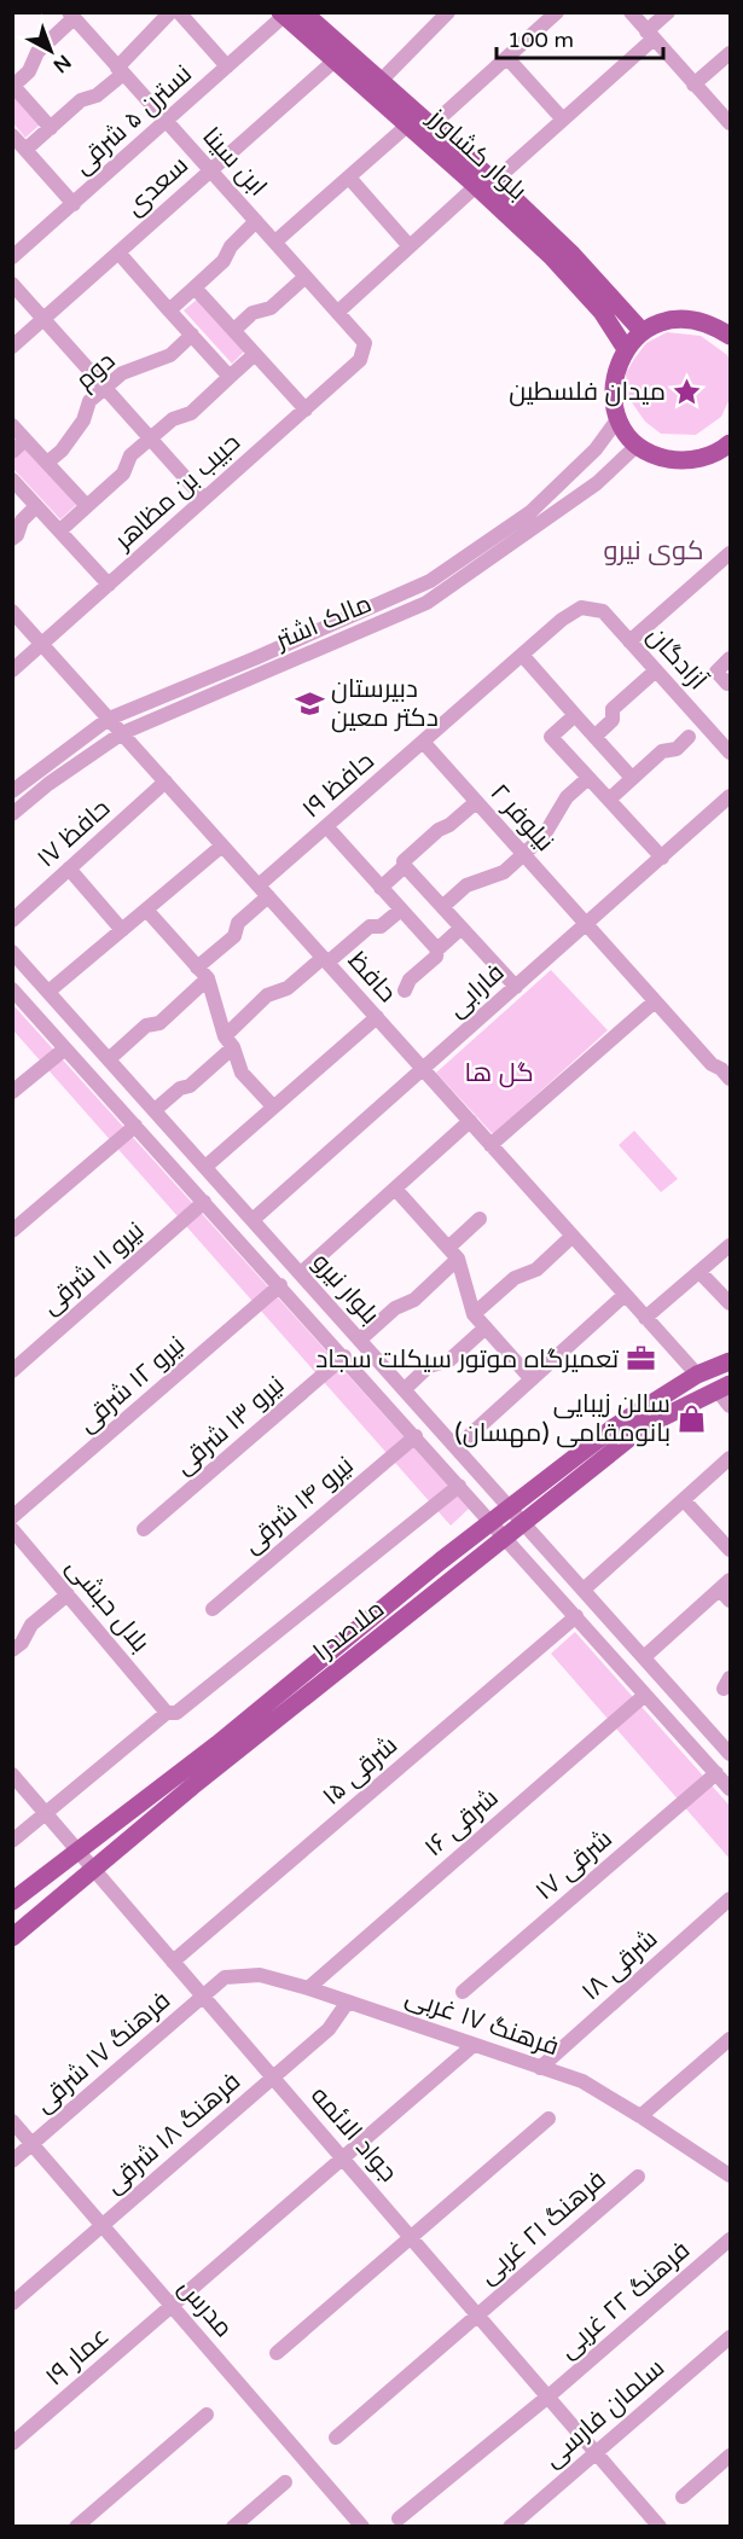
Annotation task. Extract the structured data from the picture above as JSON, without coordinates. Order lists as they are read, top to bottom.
{
  "streets": {
    "main road": ["بلوار کشاورز", "ملاصدرا"],
    "street": [
      "نسترن ۵ شرقی",
      "ابن سینا",
      "سعدی",
      "دوم",
      "حبیب بن مظاهر",
      "مالک اشتر",
      "آزادگان",
      "حافظ ۱۹",
      "نیلوفر ۲",
      "حافظ ۱۷",
      "حافظ",
      "فارابی",
      "نیرو ۱۱ شرقی",
      "بلوار نیرو",
      "نیرو ۱۲ شرقی",
      "نیرو ۱۳ شرقی",
      "نیرو ۱۴ شرقی",
      "بلال حبشی",
      "۱۵ شرقی",
      "۱۶ شرقی",
      "۱۷ شرقی",
      "۱۸ شرقی",
      "فرهنگ ۱۷ غربی",
      "فرهنگ ۱۷ شرقی",
      "فرهنگ ۱۸ شرقی",
      "جواد الائمه",
      "فرهنگ ۲۱ غربی",
      "فرهنگ ۲۲ غربی",
      "مدرس",
      "عمار ۱۹",
      "سلمان فارسی"
    ]
  },
  "crossings": [
    ["نسترن ۵ شرقی", "بلوار کشاورز"],
    ["نسترن ۵ شرقی", "ابن سینا"],
    ["بلوار کشاورز", "سعدی"],
    ["ابن سینا", "سعدی"],
    ["ابن سینا", "حبیب بن مظاهر"],
    ["حبیب بن مظاهر", "حافظ"],
    ["مالک اشتر", "حافظ"],
    ["آزادگان", "حافظ ۱۹"],
    ["حافظ ۱۹", "نیلوفر ۲"],
    ["حافظ ۱۹", "حافظ"],
    ["حافظ ۱۹", "بلوار نیرو"],
    ["نیلوفر ۲", "فارابی"],
    ["حافظ ۱۷", "حافظ"],
    ["حافظ", "فارابی"],
    ["حافظ", "ملاصدرا"],
    ["فارابی", "بلوار نیرو"],
    ["نیرو ۱۱ شرقی", "بلوار نیرو"],
    ["بلوار نیرو", "نیرو ۱۲ شرقی"],
    ["بلوار نیرو", "نیرو ۱۳ شرقی"],
    ["بلوار نیرو", "نیرو ۱۴ شرقی"],
    ["بلوار نیرو", "ملاصدرا"],
    ["بلوار نیرو", "۱۵ شرقی"],
    ["بلوار نیرو", "۱۶ شرقی"],
    ["بلوار نیرو", "۱۷ شرقی"],
    ["ملاصدرا", "جواد الائمه"],
    ["۱۵ شرقی", "جواد الائمه"],
    ["۱۶ شرقی", "فرهنگ ۱۷ غربی"],
    ["۱۸ شرقی", "فرهنگ ۱۷ غربی"],
    ["فرهنگ ۱۷ غربی", "فرهنگ ۱۷ شرقی"],
    ["فرهنگ ۱۷ غربی", "فرهنگ ۱۸ شرقی"],
    ["فرهنگ ۱۷ غربی", "جواد الائمه"],
    ["فرهنگ ۱۷ غربی", "عمار ۱۹"],
    ["فرهنگ ۱۷ شرقی", "جواد الائمه"],
    ["فرهنگ ۱۷ شرقی", "مدرس"],
    ["فرهنگ ۱۸ شرقی", "جواد الائمه"],
    ["فرهنگ ۱۸ شرقی", "مدرس"],
    ["جواد الائمه", "فرهنگ ۲۱ غربی"],
    ["جواد الائمه", "فرهنگ ۲۲ غربی"],
    ["جواد الائمه", "عمار ۱۹"],
    ["جواد الائمه", "سلمان فارسی"],
    ["مدرس", "عمار ۱۹"]
  ],
  "districts": ["کوی نیرو"],
  "parks": ["گل ها"],
  "places": {
    "place": ["میدان فلسطین"],
    "school or university": ["دبیرستان دکتر معین"],
    "office": ["تعمیرگاه موتور سیکلت سجاد"],
    "shop": ["سالن زیبایی بانومقامی (مهسان)"]
  },
  "scale_bar": "100 m",
  "north": "bottom right"
}
